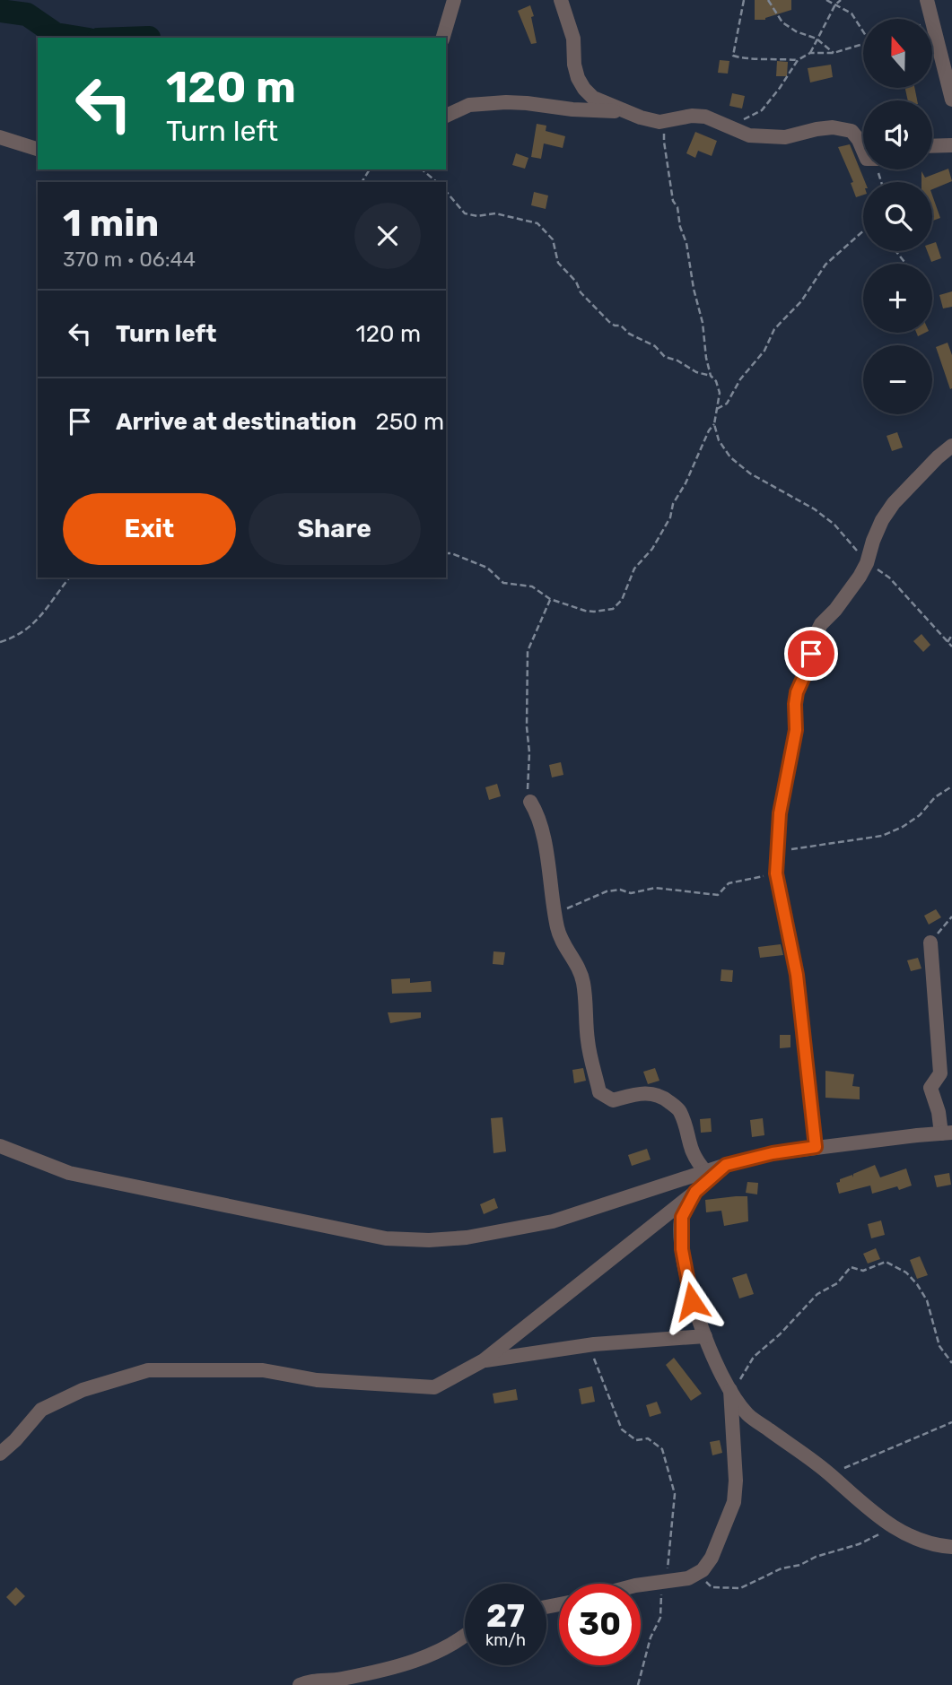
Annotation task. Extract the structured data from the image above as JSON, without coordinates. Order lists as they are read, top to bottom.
{
  "north": "top",
  "page": {
    "map_buttons": ["+", "−"],
    "turn": ["120 m", "Turn left"],
    "heading": ["1 min", "370 m · 06:44"],
    "list": [
      {
        "name": "Turn left",
        "value": "120 m"
      },
      {
        "name": "Arrive at destination",
        "value": "250 m"
      }
    ],
    "buttons": ["Exit", "Share"],
    "speed": "27 km/h",
    "limit": "30"
  }
}
